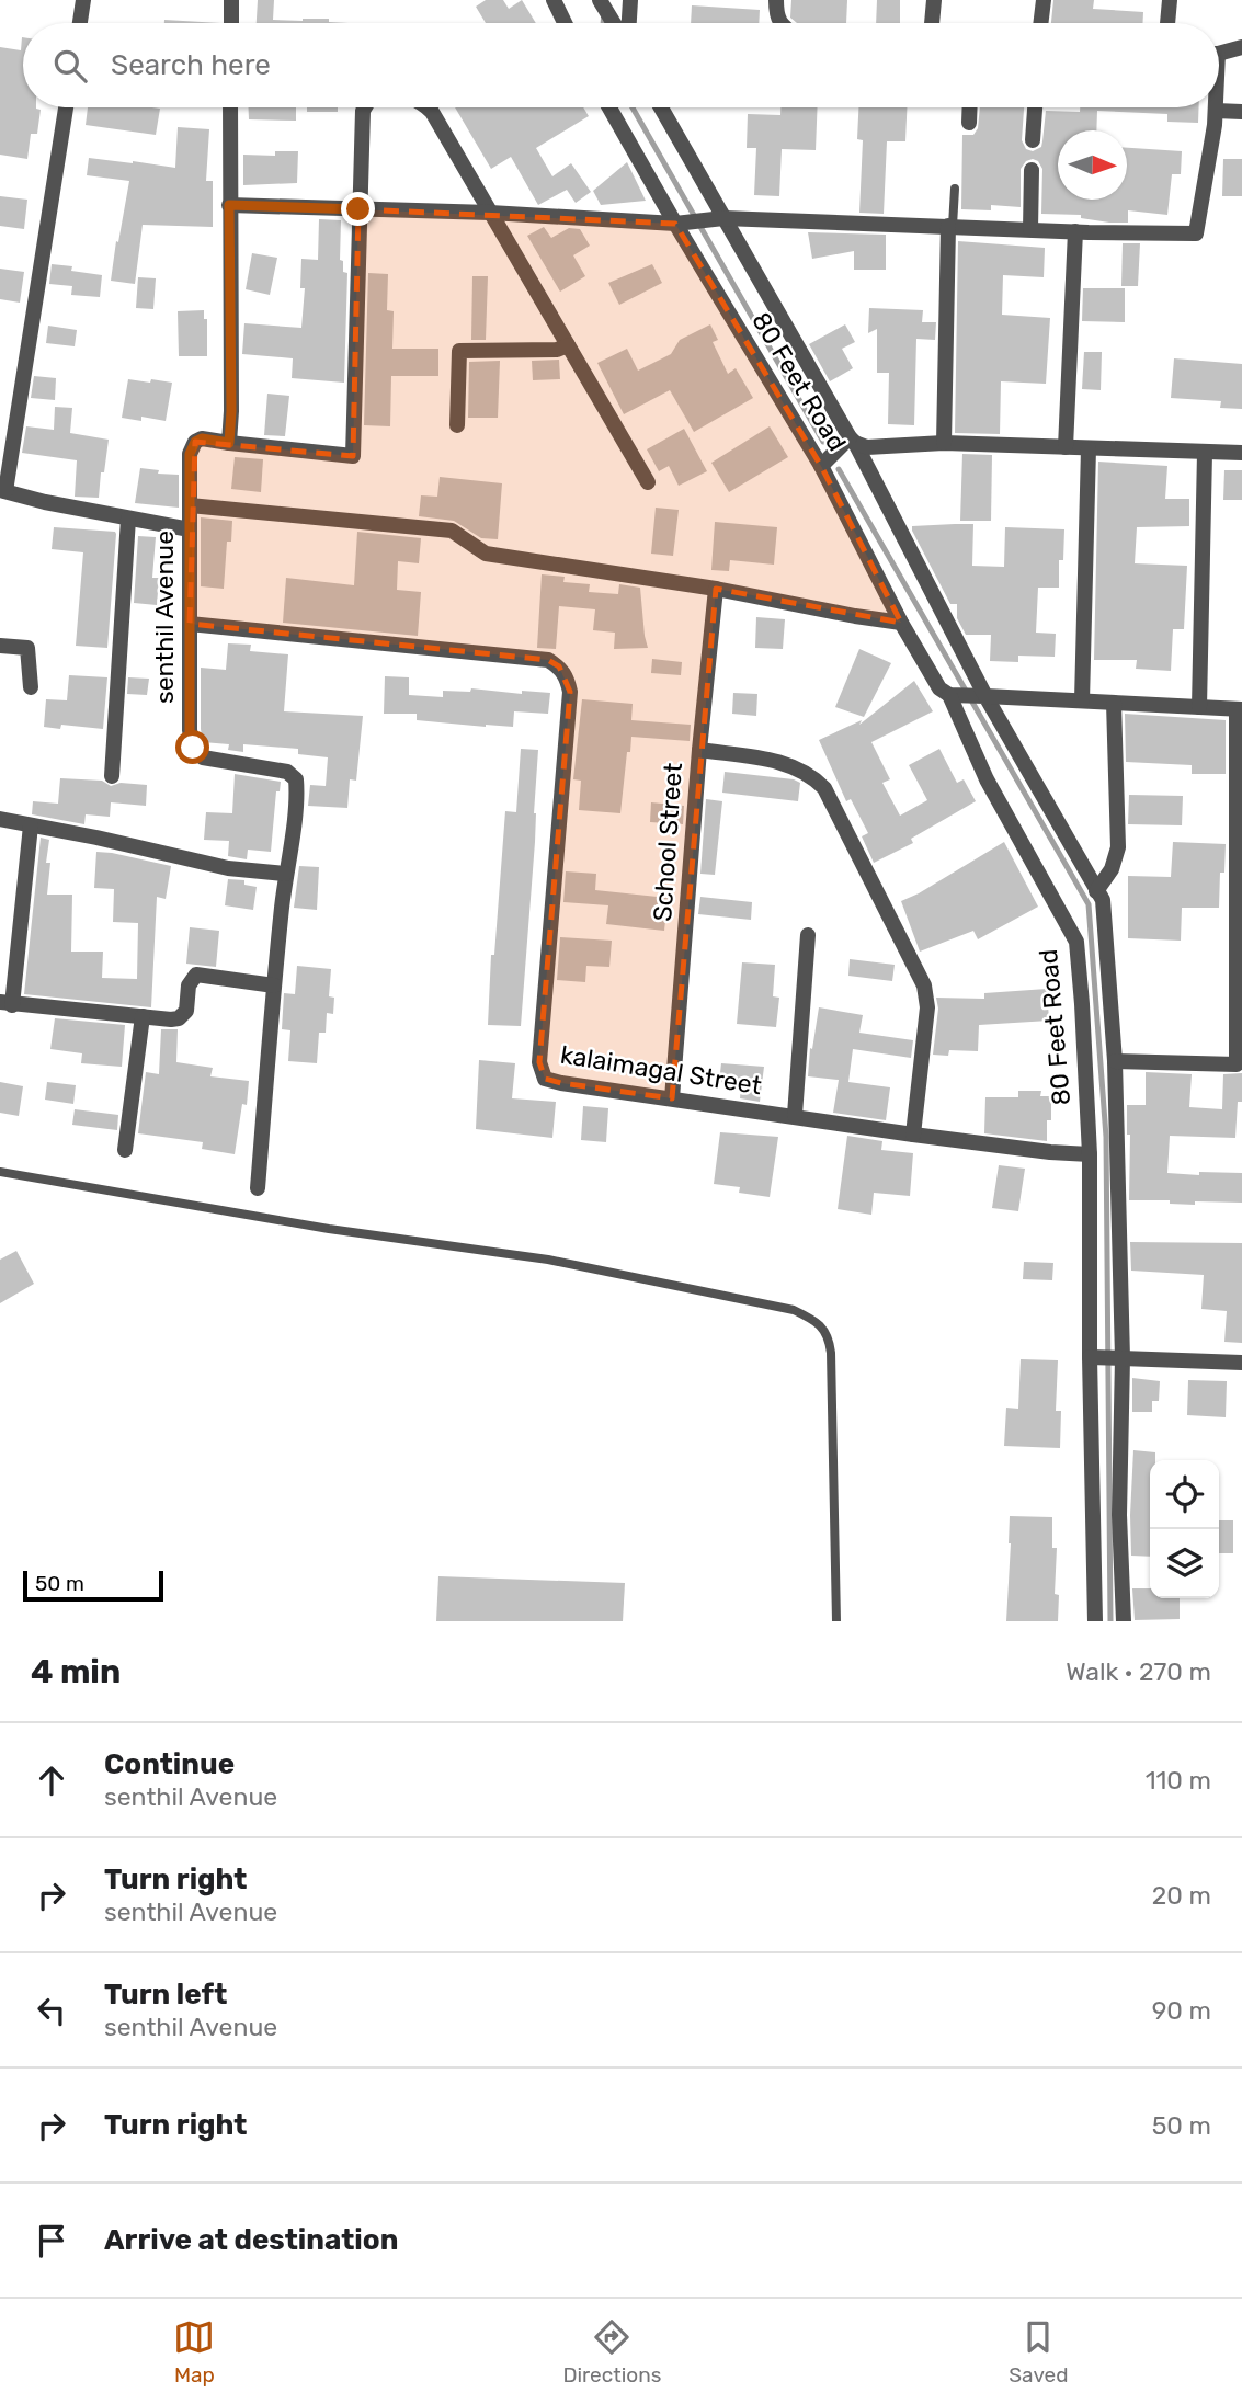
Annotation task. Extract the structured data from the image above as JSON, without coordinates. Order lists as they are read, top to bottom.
{
  "streets": {
    "street": [
      "80 Feet Road",
      "senthil Avenue",
      "School Street",
      "kalaimagal Street"
    ]
  },
  "crossings": [
    ["80 Feet Road", "kalaimagal Street"],
    ["senthil Avenue", "kalaimagal Street"],
    ["School Street", "kalaimagal Street"]
  ],
  "scale_bar": "50 m",
  "north": "right",
  "page": {
    "search": "Search here",
    "scale": "50 m",
    "heading": ["4 min", "Walk · 270 m"],
    "list": [
      ["Continue", "senthil Avenue", "110 m"],
      ["Turn right", "senthil Avenue", "20 m"],
      ["Turn left", "senthil Avenue", "90 m"],
      ["Turn right", "50 m"],
      "Arrive at destination"
    ],
    "nav": ["Map", "Directions", "Saved"]
  }
}
